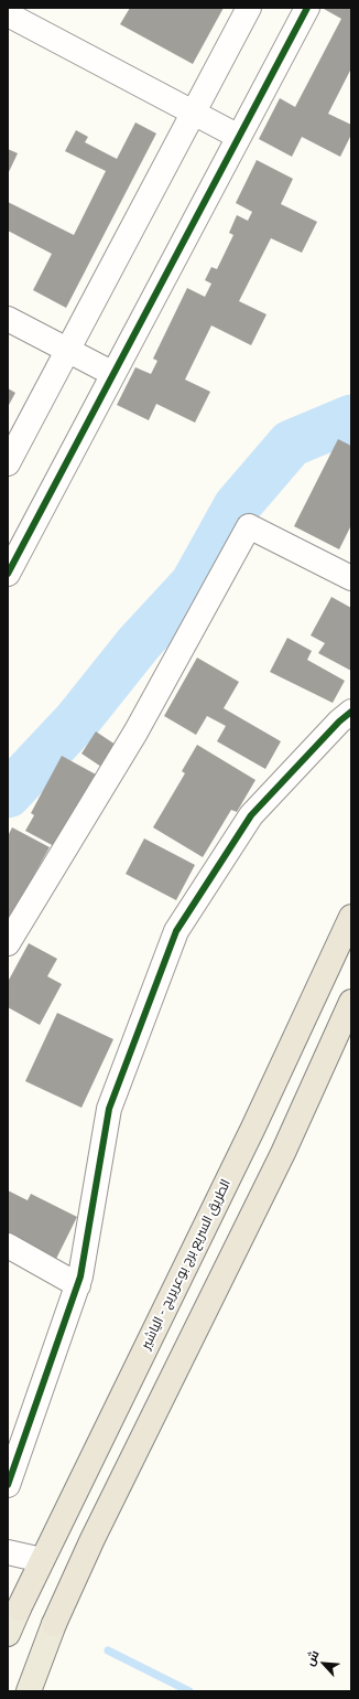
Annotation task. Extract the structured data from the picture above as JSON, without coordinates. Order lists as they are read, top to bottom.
{
  "streets": {
    "highway": ["الطريق السريع برج بوعريريج - الياشير"]
  },
  "north": "top left"
}
